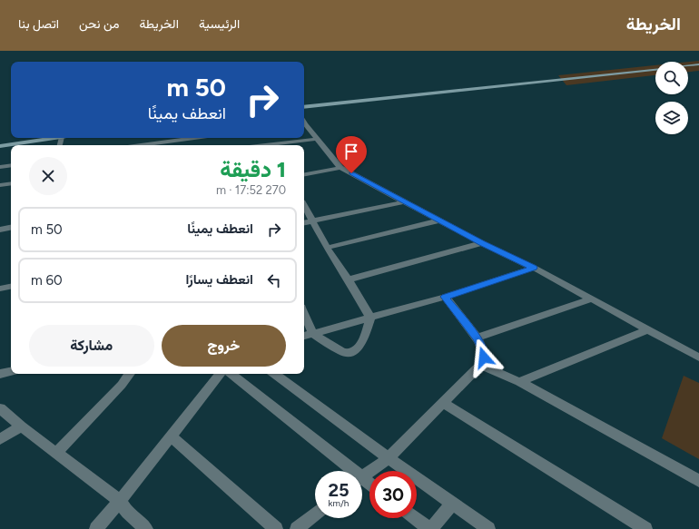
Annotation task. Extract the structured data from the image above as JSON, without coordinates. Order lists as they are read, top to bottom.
{
  "page": {
    "header": "الخريطة",
    "nav": [
      "الرئيسية",
      "الخريطة",
      "من نحن",
      "اتصل بنا"
    ],
    "turn": ["50 m", "انعطف يمينًا"],
    "heading": ["1 دقيقة", "270 m · 17:52"],
    "list": [
      {
        "name": "انعطف يمينًا",
        "value": "50 m"
      },
      {
        "name": "انعطف يسارًا",
        "value": "60 m"
      }
    ],
    "buttons": ["خروج", "مشاركة"],
    "speed": "25 km/h",
    "limit": "30"
  }
}
